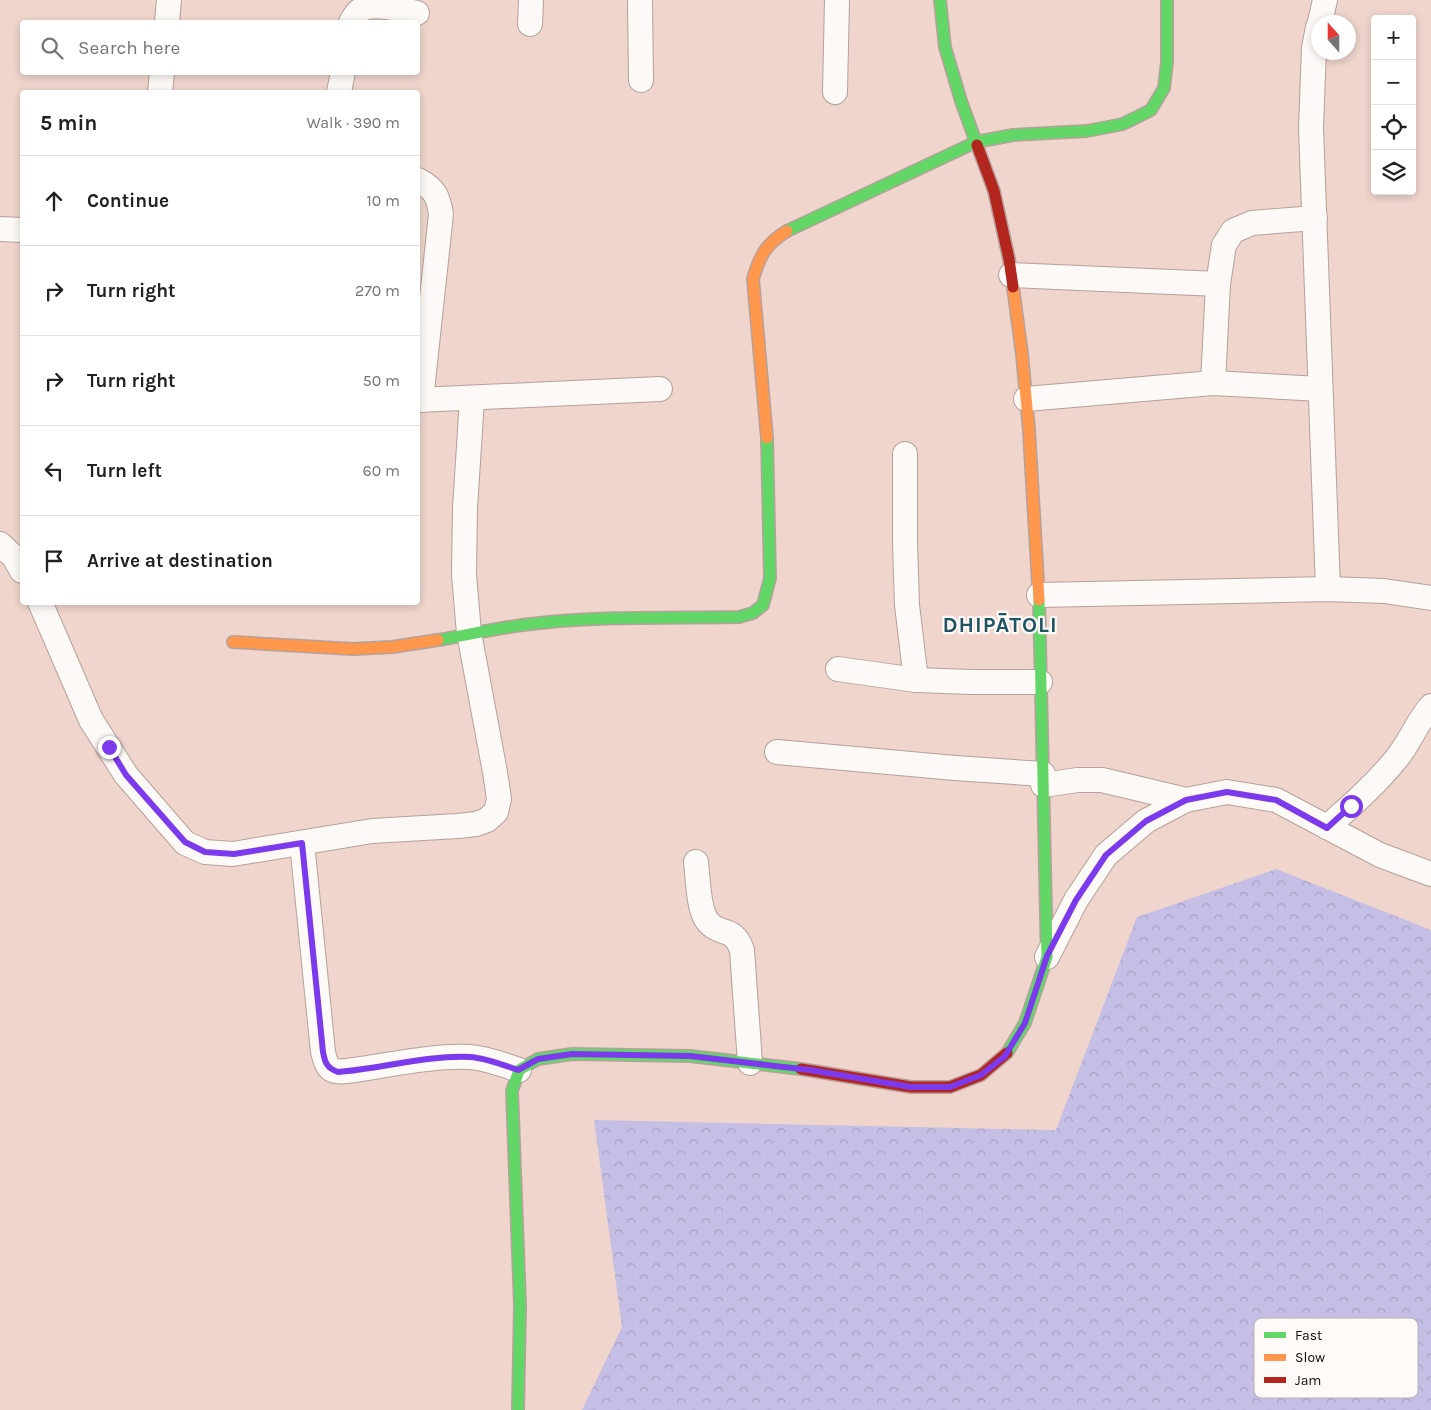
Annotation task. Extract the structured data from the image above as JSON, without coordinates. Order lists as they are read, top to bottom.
{
  "districts": ["DHIPĀTOLI"],
  "legend": ["Fast", "Slow", "Jam"],
  "north": "top",
  "page": {
    "map_buttons": ["+", "−"],
    "search": "Search here",
    "heading": ["5 min", "Walk · 390 m"],
    "list": [
      ["Continue", "10 m"],
      ["Turn right", "270 m"],
      ["Turn right", "50 m"],
      ["Turn left", "60 m"],
      "Arrive at destination"
    ]
  }
}
